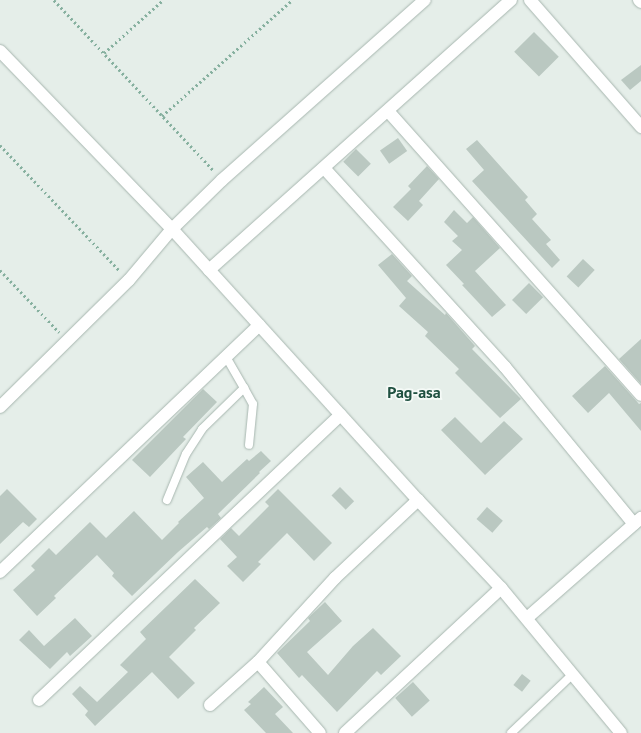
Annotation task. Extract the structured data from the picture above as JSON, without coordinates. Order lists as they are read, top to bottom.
{
  "districts": ["Pag-asa"]
}
